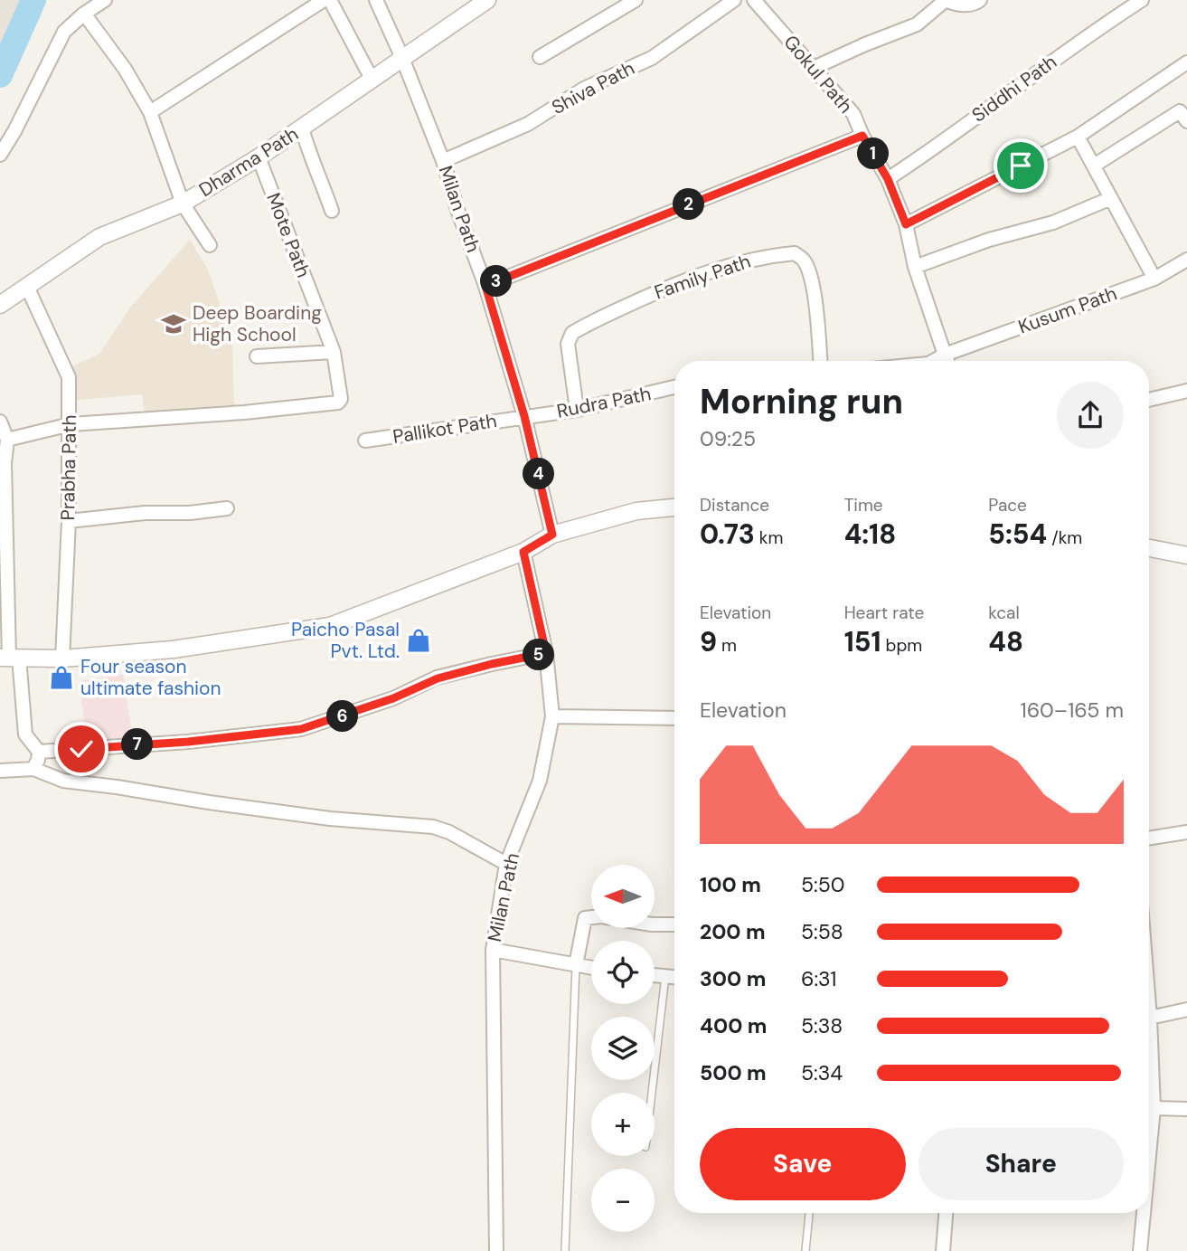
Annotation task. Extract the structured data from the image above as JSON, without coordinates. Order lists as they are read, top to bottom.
{
  "streets": {
    "street": [
      "Gokul Path",
      "Shiva Path",
      "Siddhi Path",
      "Dharma Path",
      "Milan Path",
      "Mote Path",
      "Family Path",
      "Kusum Path",
      "Rudra Path",
      "Pallikot Path",
      "Prabha Path"
    ]
  },
  "crossings": [
    ["Gokul Path", "Siddhi Path"],
    ["Shiva Path", "Milan Path"],
    ["Dharma Path", "Milan Path"],
    ["Dharma Path", "Mote Path"],
    ["Dharma Path", "Prabha Path"],
    ["Milan Path", "Rudra Path"],
    ["Milan Path", "Pallikot Path"],
    ["Mote Path", "Prabha Path"],
    ["Family Path", "Rudra Path"],
    ["Rudra Path", "Pallikot Path"]
  ],
  "places": {
    "school or university": ["Deep Boarding High School"],
    "shop": ["Paicho Pasal Pvt. Ltd.", "Four season ultimate fashion"]
  },
  "north": "left",
  "page": {
    "pins": [
      "1",
      "2",
      "3",
      "4",
      "5",
      "6",
      "7"
    ],
    "heading": ["Morning run", "09:25"],
    "stats": [
      ["Distance", "0.73 km"],
      ["Time", "4:18"],
      ["Pace", "5:54 /km"],
      ["Elevation", "9 m"],
      ["Heart rate", "151 bpm"],
      ["kcal", "48"]
    ],
    "chart": ["Elevation", "160–165 m"],
    "list": [
      {
        "name": "100 m",
        "note": "5:50"
      },
      {
        "name": "200 m",
        "note": "5:58"
      },
      {
        "name": "300 m",
        "note": "6:31"
      },
      {
        "name": "400 m",
        "note": "5:38"
      },
      {
        "name": "500 m",
        "note": "5:34"
      }
    ],
    "map_buttons": ["+", "−"],
    "buttons": ["Save", "Share"]
  }
}
